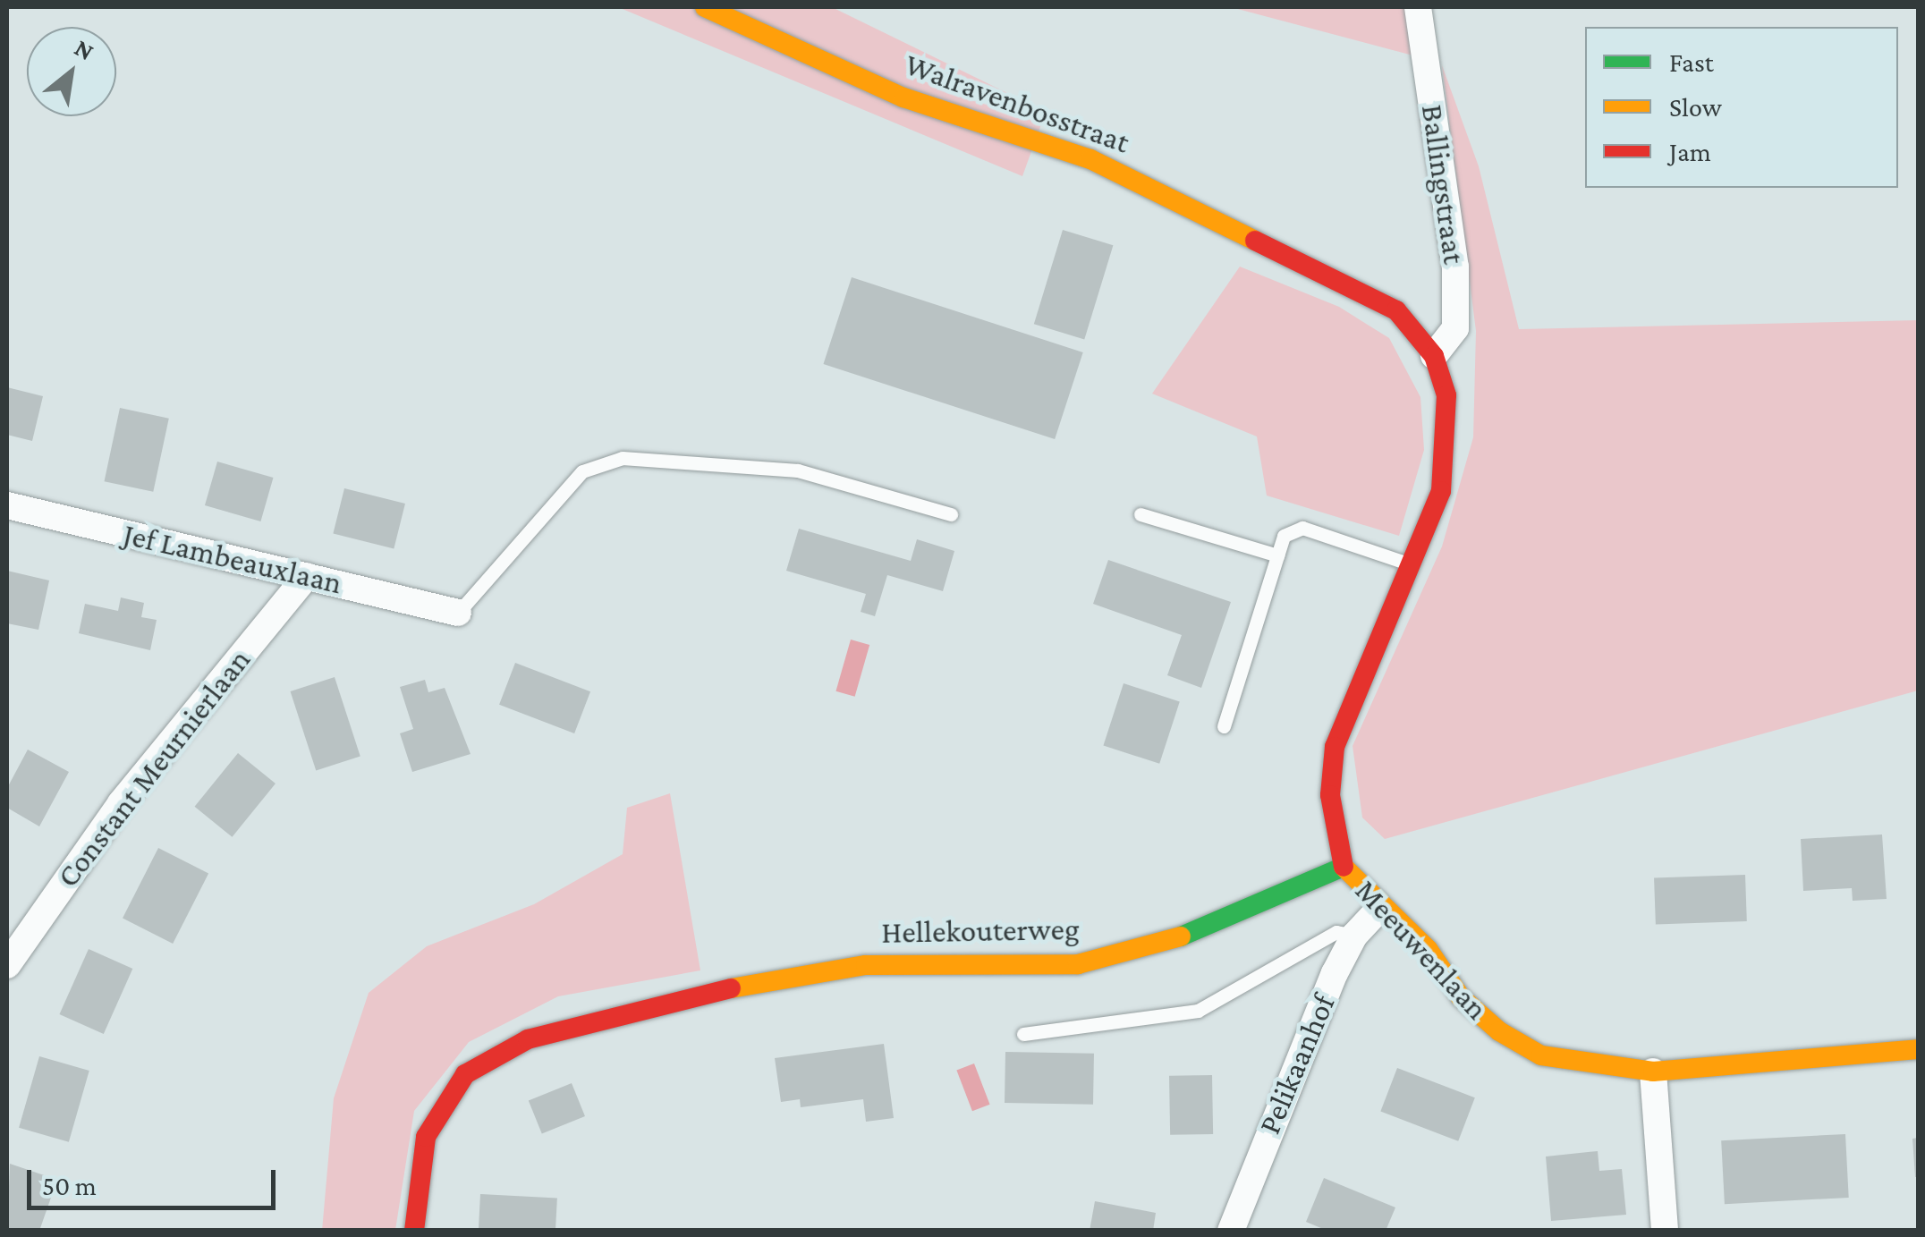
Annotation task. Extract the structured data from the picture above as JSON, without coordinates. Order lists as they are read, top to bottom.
{
  "streets": {
    "street": [
      "Walravenbosstraat",
      "Ballingstraat",
      "Jef Lambeauxlaan",
      "Constant Meurnierlaan",
      "Hellekouterweg",
      "Meeuwenlaan",
      "Pelikaanhof"
    ]
  },
  "crossings": [
    ["Walravenbosstraat", "Ballingstraat"],
    ["Jef Lambeauxlaan", "Constant Meurnierlaan"],
    ["Hellekouterweg", "Meeuwenlaan"],
    ["Meeuwenlaan", "Pelikaanhof"]
  ],
  "legend": ["Fast", "Slow", "Jam"],
  "scale_bar": "50 m",
  "north": "top right"
}
